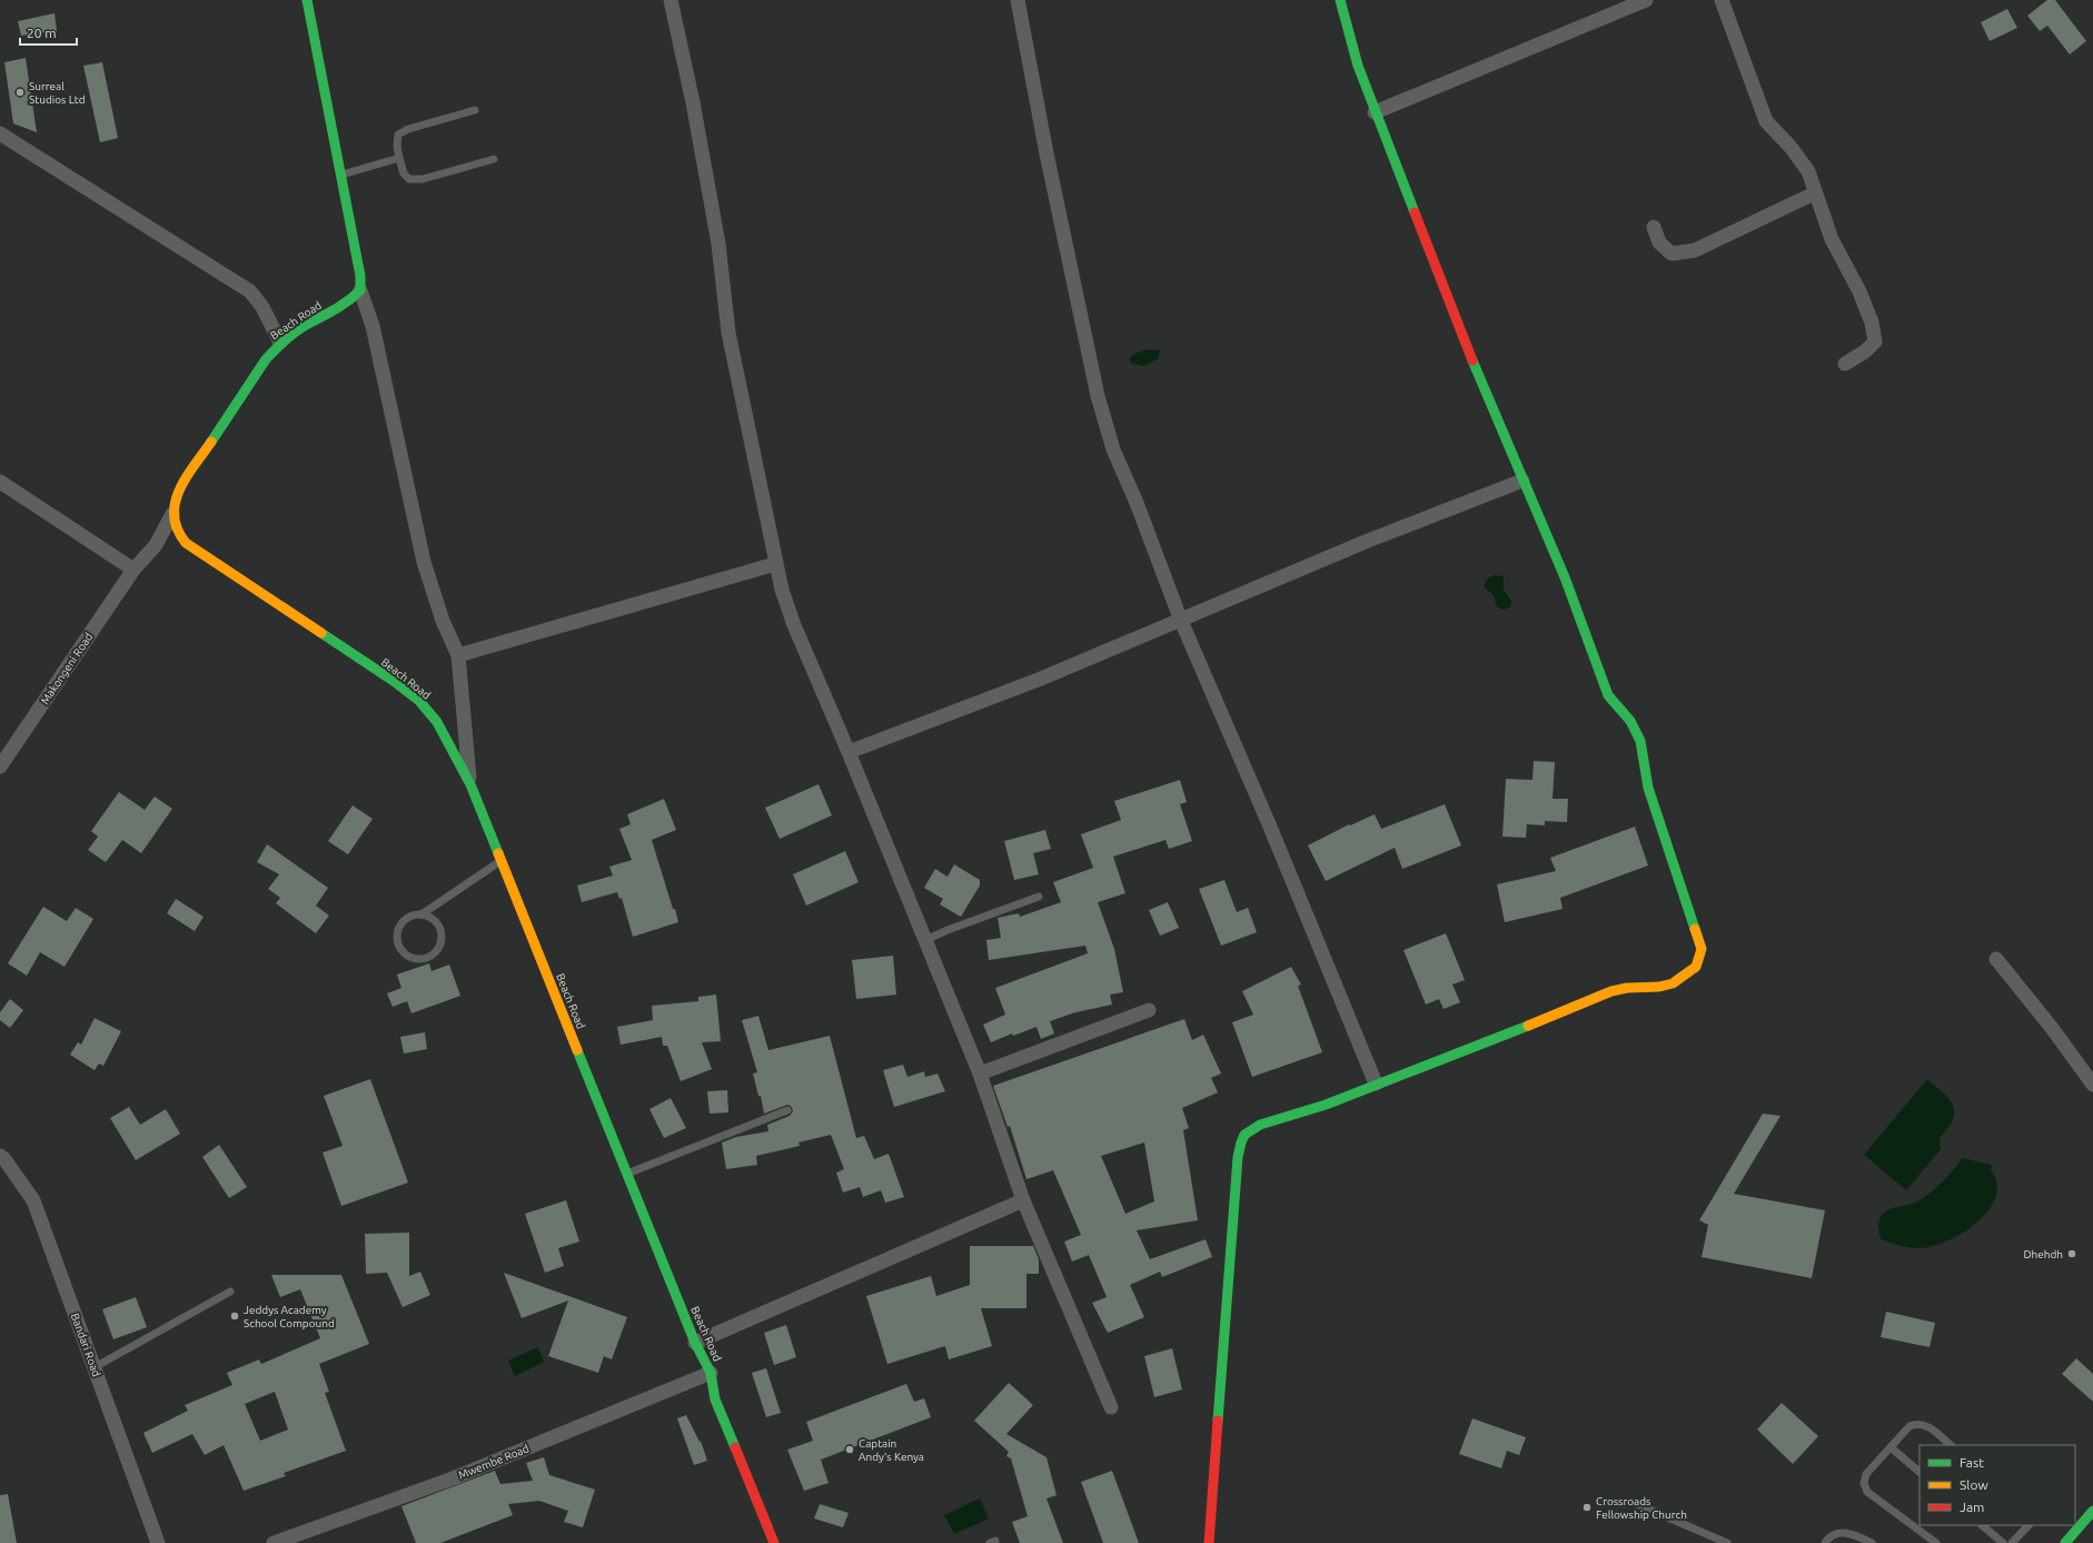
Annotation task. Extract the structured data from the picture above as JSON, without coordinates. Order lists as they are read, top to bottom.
{
  "streets": {
    "street": [
      "Beach Road",
      "Makongeni Road",
      "Bandari Road",
      "Mwembe Road"
    ]
  },
  "crossings": [
    ["Beach Road", "Makongeni Road"],
    ["Beach Road", "Mwembe Road"]
  ],
  "places": [
    "Surreal Studios Ltd",
    "Dhehdh",
    "Jeddys Academy School Compound",
    "Captain Andy's Kenya",
    "Crossroads Fellowship Church"
  ],
  "legend": ["Fast", "Slow", "Jam"],
  "scale_bar": "20 m"
}
